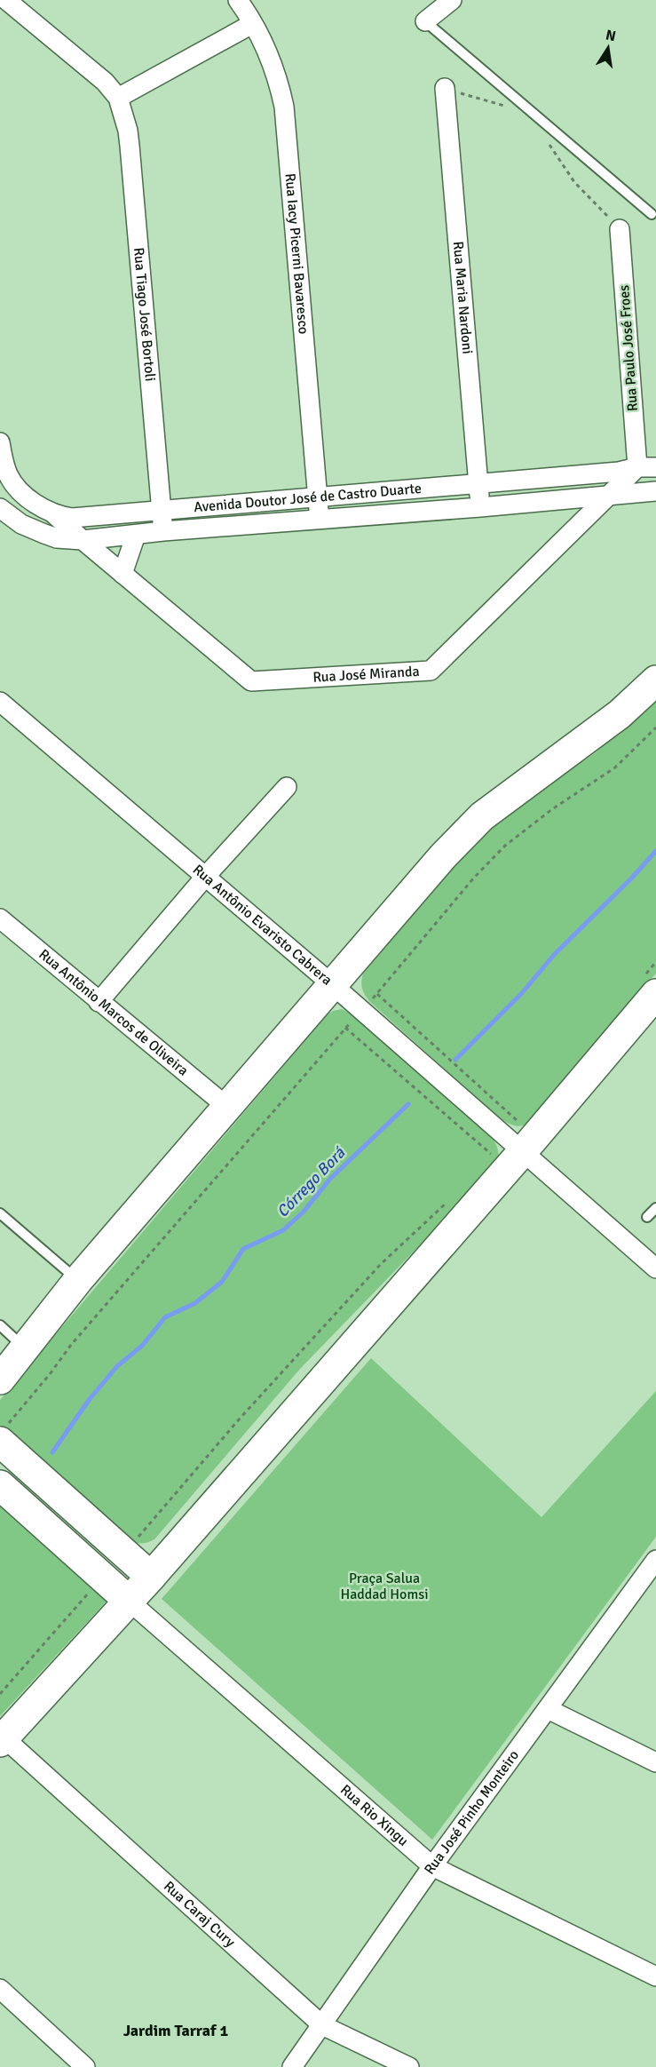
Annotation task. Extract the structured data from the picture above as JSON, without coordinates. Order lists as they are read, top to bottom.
{
  "streets": {
    "street": [
      "Rua Iacy Picerni Bavaresco",
      "Rua Maria Nardoni",
      "Rua Tiago José Bortoli",
      "Rua Paulo José Froes",
      "Avenida Doutor José de Castro Duarte",
      "Rua José Miranda",
      "Rua Antônio Evaristo Cabrera",
      "Rua Antônio Marcos de Oliveira",
      "Rua José Pinho Monteiro",
      "Rua Rio Xingu",
      "Rua Caraj Cury"
    ]
  },
  "crossings": [
    ["Rua Iacy Picerni Bavaresco", "Avenida Doutor José de Castro Duarte"],
    ["Rua Maria Nardoni", "Avenida Doutor José de Castro Duarte"],
    ["Rua Tiago José Bortoli", "Avenida Doutor José de Castro Duarte"],
    ["Rua Paulo José Froes", "Avenida Doutor José de Castro Duarte"],
    ["Rua Paulo José Froes", "Rua José Miranda"],
    ["Avenida Doutor José de Castro Duarte", "Rua José Miranda"],
    ["Rua José Pinho Monteiro", "Rua Rio Xingu"],
    ["Rua José Pinho Monteiro", "Rua Caraj Cury"]
  ],
  "districts": ["Jardim Tarraf 1"],
  "water": ["Córrego Borá"],
  "parks": ["Praça Salua Haddad Homsi"],
  "north": "top"
}
